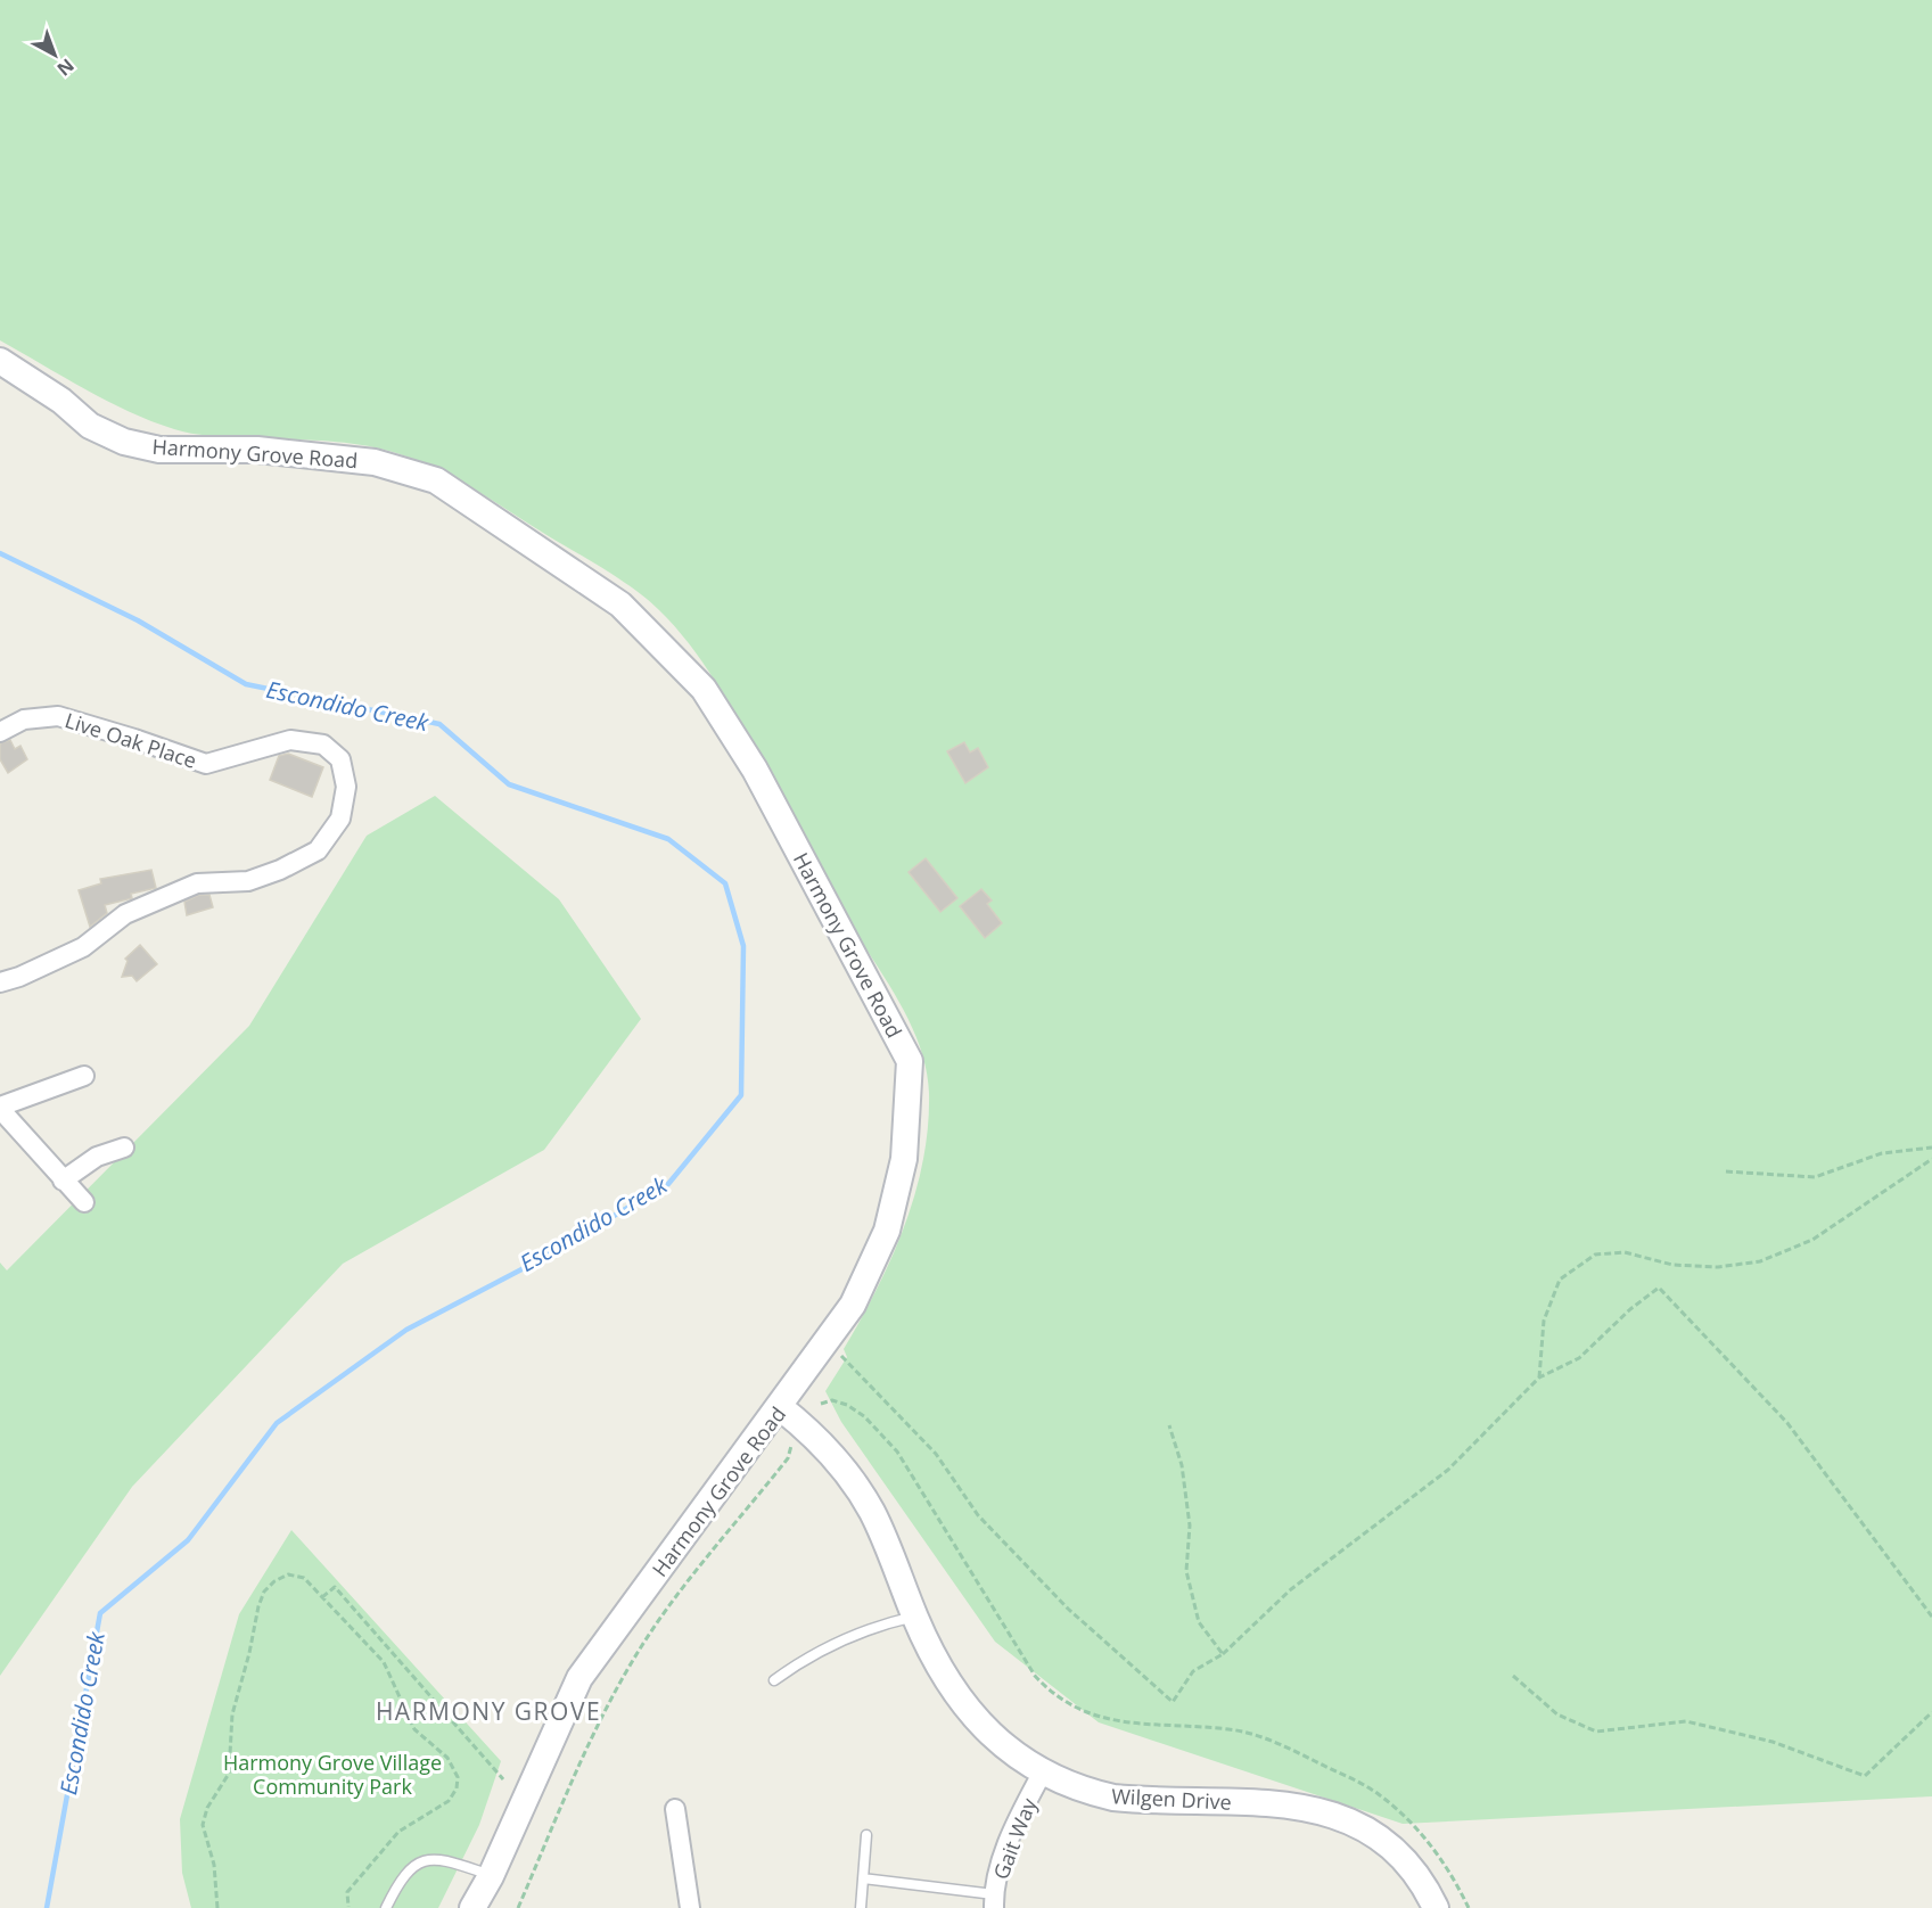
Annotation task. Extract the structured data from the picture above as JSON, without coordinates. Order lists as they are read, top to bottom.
{
  "streets": {
    "main road": ["Harmony Grove Road", "Wilgen Drive"],
    "street": ["Live Oak Place", "Gait Way"]
  },
  "crossings": [
    ["Harmony Grove Road", "Wilgen Drive"],
    ["Wilgen Drive", "Gait Way"]
  ],
  "districts": ["HARMONY GROVE"],
  "water": ["Escondido Creek"],
  "parks": ["Harmony Grove Village Community Park"],
  "north": "bottom right"
}
